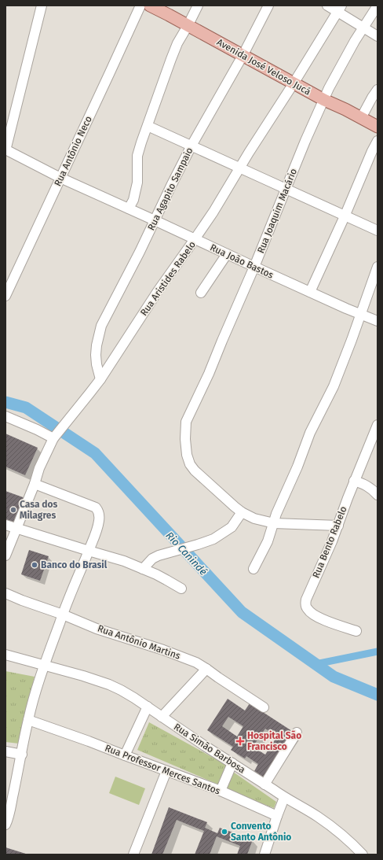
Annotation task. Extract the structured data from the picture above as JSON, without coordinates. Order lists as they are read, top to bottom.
{
  "streets": {
    "main road": ["Avenida José Veloso Jucá"],
    "street": [
      "Rua Antônio Neco",
      "Rua Agapito Sampaio",
      "Rua Joaquim Macário",
      "Rua João Bastos",
      "Rua Aristides Rabelo",
      "Rua Bento Rabelo",
      "Rua Antônio Martins",
      "Rua Simão Barbosa",
      "Rua Professor Merces Santos"
    ]
  },
  "crossings": [
    ["Avenida José Veloso Jucá", "Rua Agapito Sampaio"],
    ["Avenida José Veloso Jucá", "Rua Joaquim Macário"],
    ["Avenida José Veloso Jucá", "Rua Aristides Rabelo"],
    ["Rua Antônio Neco", "Rua João Bastos"],
    ["Rua Agapito Sampaio", "Rua João Bastos"],
    ["Rua Agapito Sampaio", "Rua Aristides Rabelo"],
    ["Rua Joaquim Macário", "Rua João Bastos"],
    ["Rua João Bastos", "Rua Aristides Rabelo"]
  ],
  "water": ["Rio Canindé"],
  "places": {
    "other": ["Casa dos Milagres", "Banco do Brasil", "Convento Santo Antônio"],
    "health": ["Hospital São Francisco"]
  }
}
